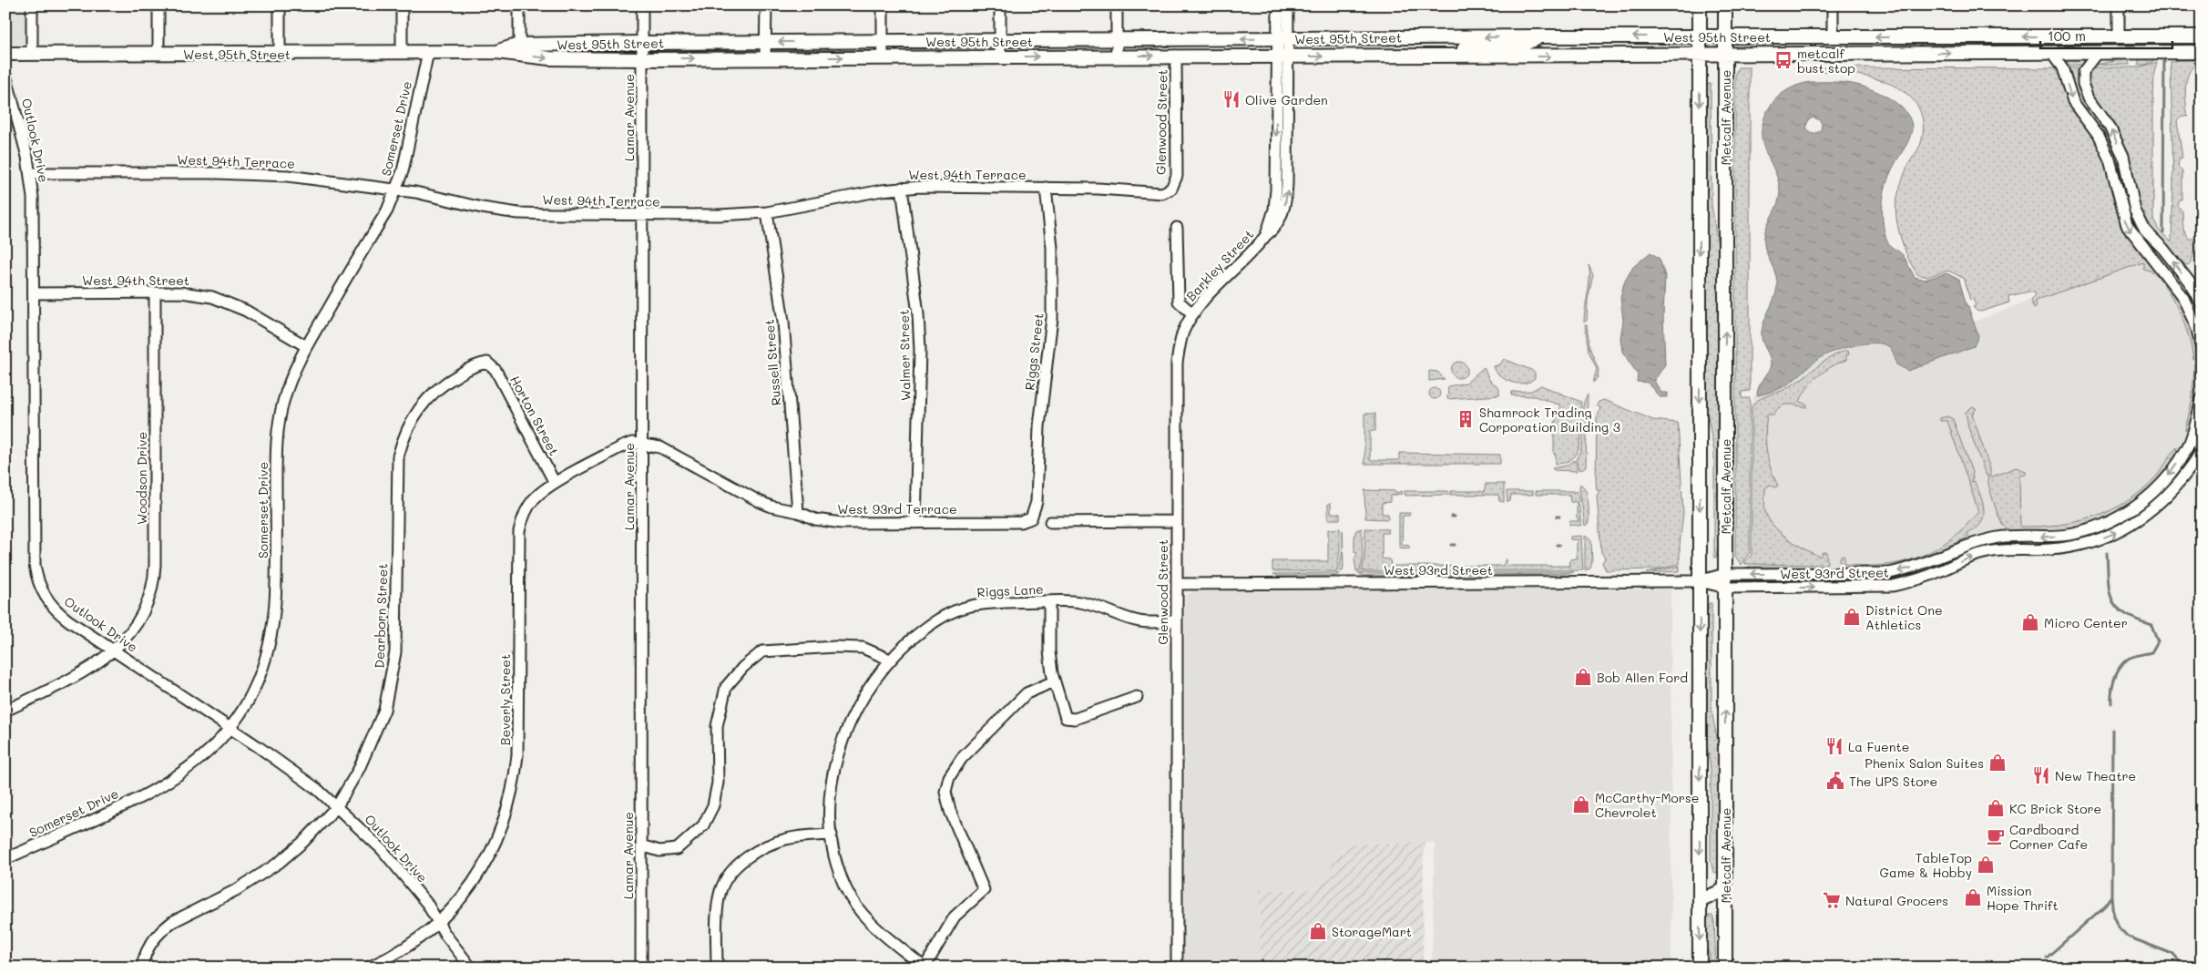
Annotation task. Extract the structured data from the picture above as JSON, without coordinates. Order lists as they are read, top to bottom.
{
  "streets": {
    "main road": ["West 95th Street", "Metcalf Avenue"],
    "street": [
      "Lamar Avenue",
      "Glenwood Street",
      "Somerset Drive",
      "Outlook Drive",
      "West 94th Terrace",
      "Barkley Street",
      "West 94th Street",
      "Riggs Street",
      "Walmer Street",
      "Russell Street",
      "Horton Street",
      "Woodson Drive",
      "West 93rd Terrace",
      "West 93rd Street",
      "Riggs Lane",
      "Dearborn Street",
      "Beverly Street"
    ]
  },
  "crossings": [
    ["West 95th Street", "Lamar Avenue"],
    ["West 95th Street", "Metcalf Avenue"],
    ["West 95th Street", "Glenwood Street"],
    ["West 95th Street", "Somerset Drive"],
    ["West 95th Street", "Barkley Street"],
    ["Lamar Avenue", "West 94th Terrace"],
    ["Lamar Avenue", "West 93rd Terrace"],
    ["Lamar Avenue", "Beverly Street"],
    ["Metcalf Avenue", "West 93rd Street"],
    ["Glenwood Street", "West 94th Terrace"],
    ["Glenwood Street", "Barkley Street"],
    ["Glenwood Street", "West 93rd Street"],
    ["Glenwood Street", "Riggs Lane"],
    ["Somerset Drive", "Outlook Drive"],
    ["Somerset Drive", "West 94th Terrace"],
    ["Somerset Drive", "West 94th Street"],
    ["Outlook Drive", "West 94th Terrace"],
    ["Outlook Drive", "West 94th Street"],
    ["Outlook Drive", "Woodson Drive"],
    ["Outlook Drive", "Dearborn Street"],
    ["Outlook Drive", "Beverly Street"],
    ["West 94th Terrace", "Riggs Street"],
    ["West 94th Terrace", "Walmer Street"],
    ["West 94th Terrace", "Russell Street"],
    ["West 94th Street", "Woodson Drive"],
    ["Riggs Street", "West 93rd Terrace"],
    ["Walmer Street", "West 93rd Terrace"],
    ["Russell Street", "West 93rd Terrace"],
    ["Horton Street", "Dearborn Street"],
    ["Horton Street", "Beverly Street"],
    ["West 93rd Terrace", "Beverly Street"]
  ],
  "places": {
    "bus stop": ["metcalf bust stop"],
    "restaurant": ["Olive Garden", "La Fuente", "New Theatre"],
    "building": ["Shamrock Trading Corporation Building 3"],
    "shop": [
      "District One Athletics",
      "Micro Center",
      "Bob Allen Ford",
      "Phenix Salon Suites",
      "McCarthy-Morse Chevrolet",
      "KC Brick Store",
      "TableTop Game & Hobby",
      "Mission Hope Thrift",
      "StorageMart"
    ],
    "public building": ["The UPS Store"],
    "cafe": ["Cardboard Corner Cafe"],
    "supermarket": ["Natural Grocers"]
  },
  "scale_bar": "100 m"
}
